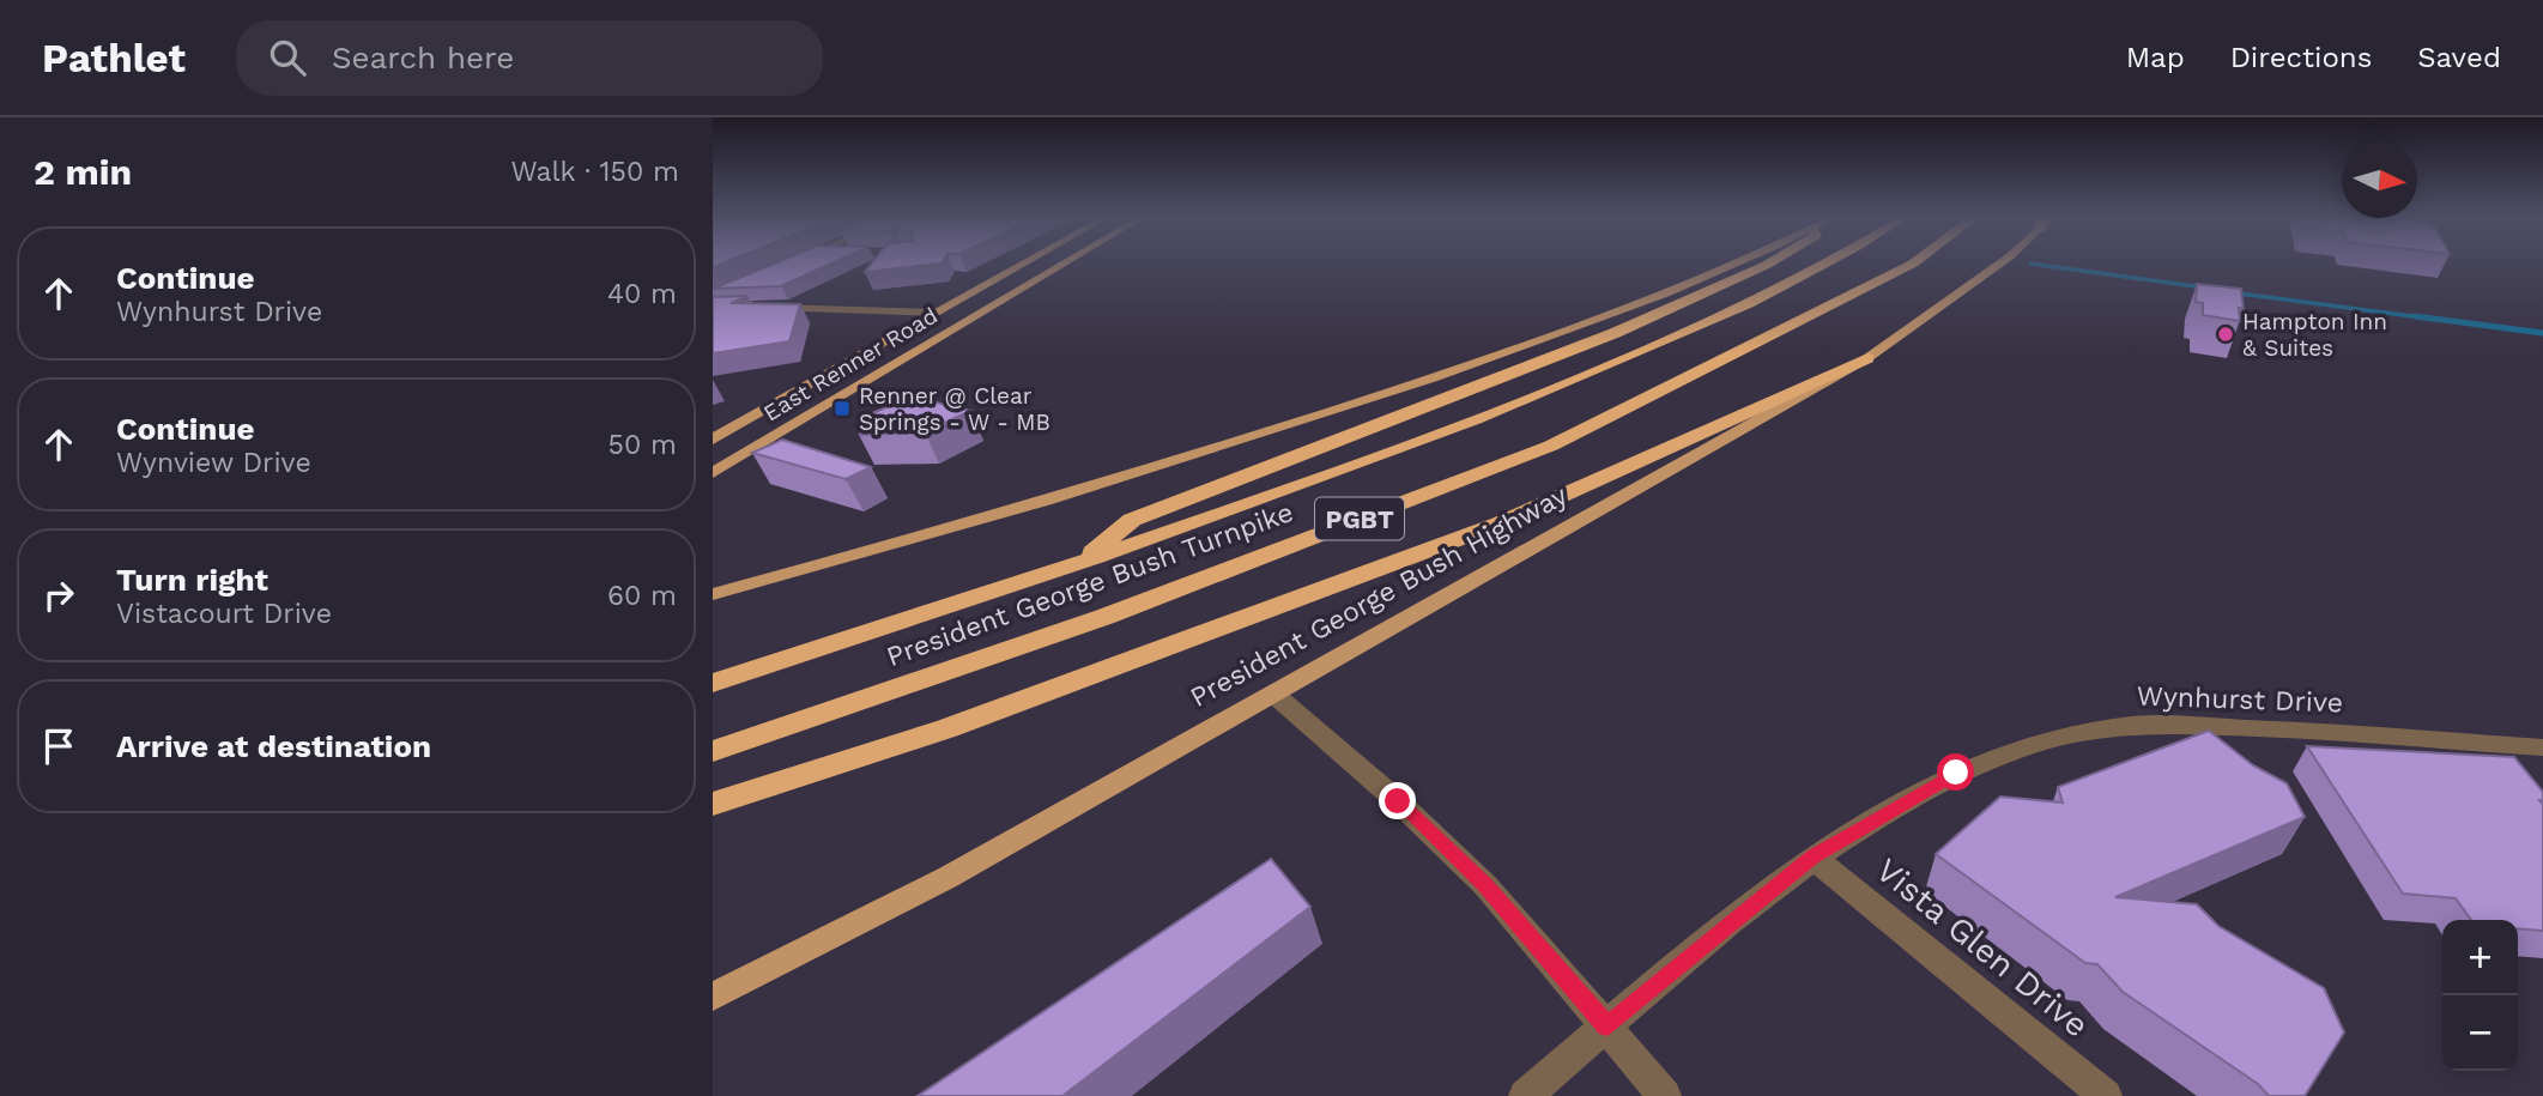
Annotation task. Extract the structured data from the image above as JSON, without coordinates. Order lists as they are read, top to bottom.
{
  "streets": {
    "highway": ["PGBT", "President George Bush Turnpike"],
    "main road": ["East Renner Road", "President George Bush Highway"],
    "street": ["Wynhurst Drive", "Vista Glen Drive"]
  },
  "crossings": [
    ["Wynhurst Drive", "Vista Glen Drive"]
  ],
  "places": {
    "other": ["Hampton Inn & Suites"],
    "transit": ["Renner @ Clear Springs - W - MB"]
  },
  "north": "right",
  "page": {
    "header": "Pathlet",
    "search": "Search here",
    "nav": ["Map", "Directions", "Saved"],
    "heading": ["2 min", "Walk · 150 m"],
    "list": [
      ["Continue", "Wynhurst Drive", "40 m"],
      ["Continue", "Wynview Drive", "50 m"],
      ["Turn right", "Vistacourt Drive", "60 m"],
      "Arrive at destination"
    ],
    "map_buttons": ["+", "−"]
  }
}
